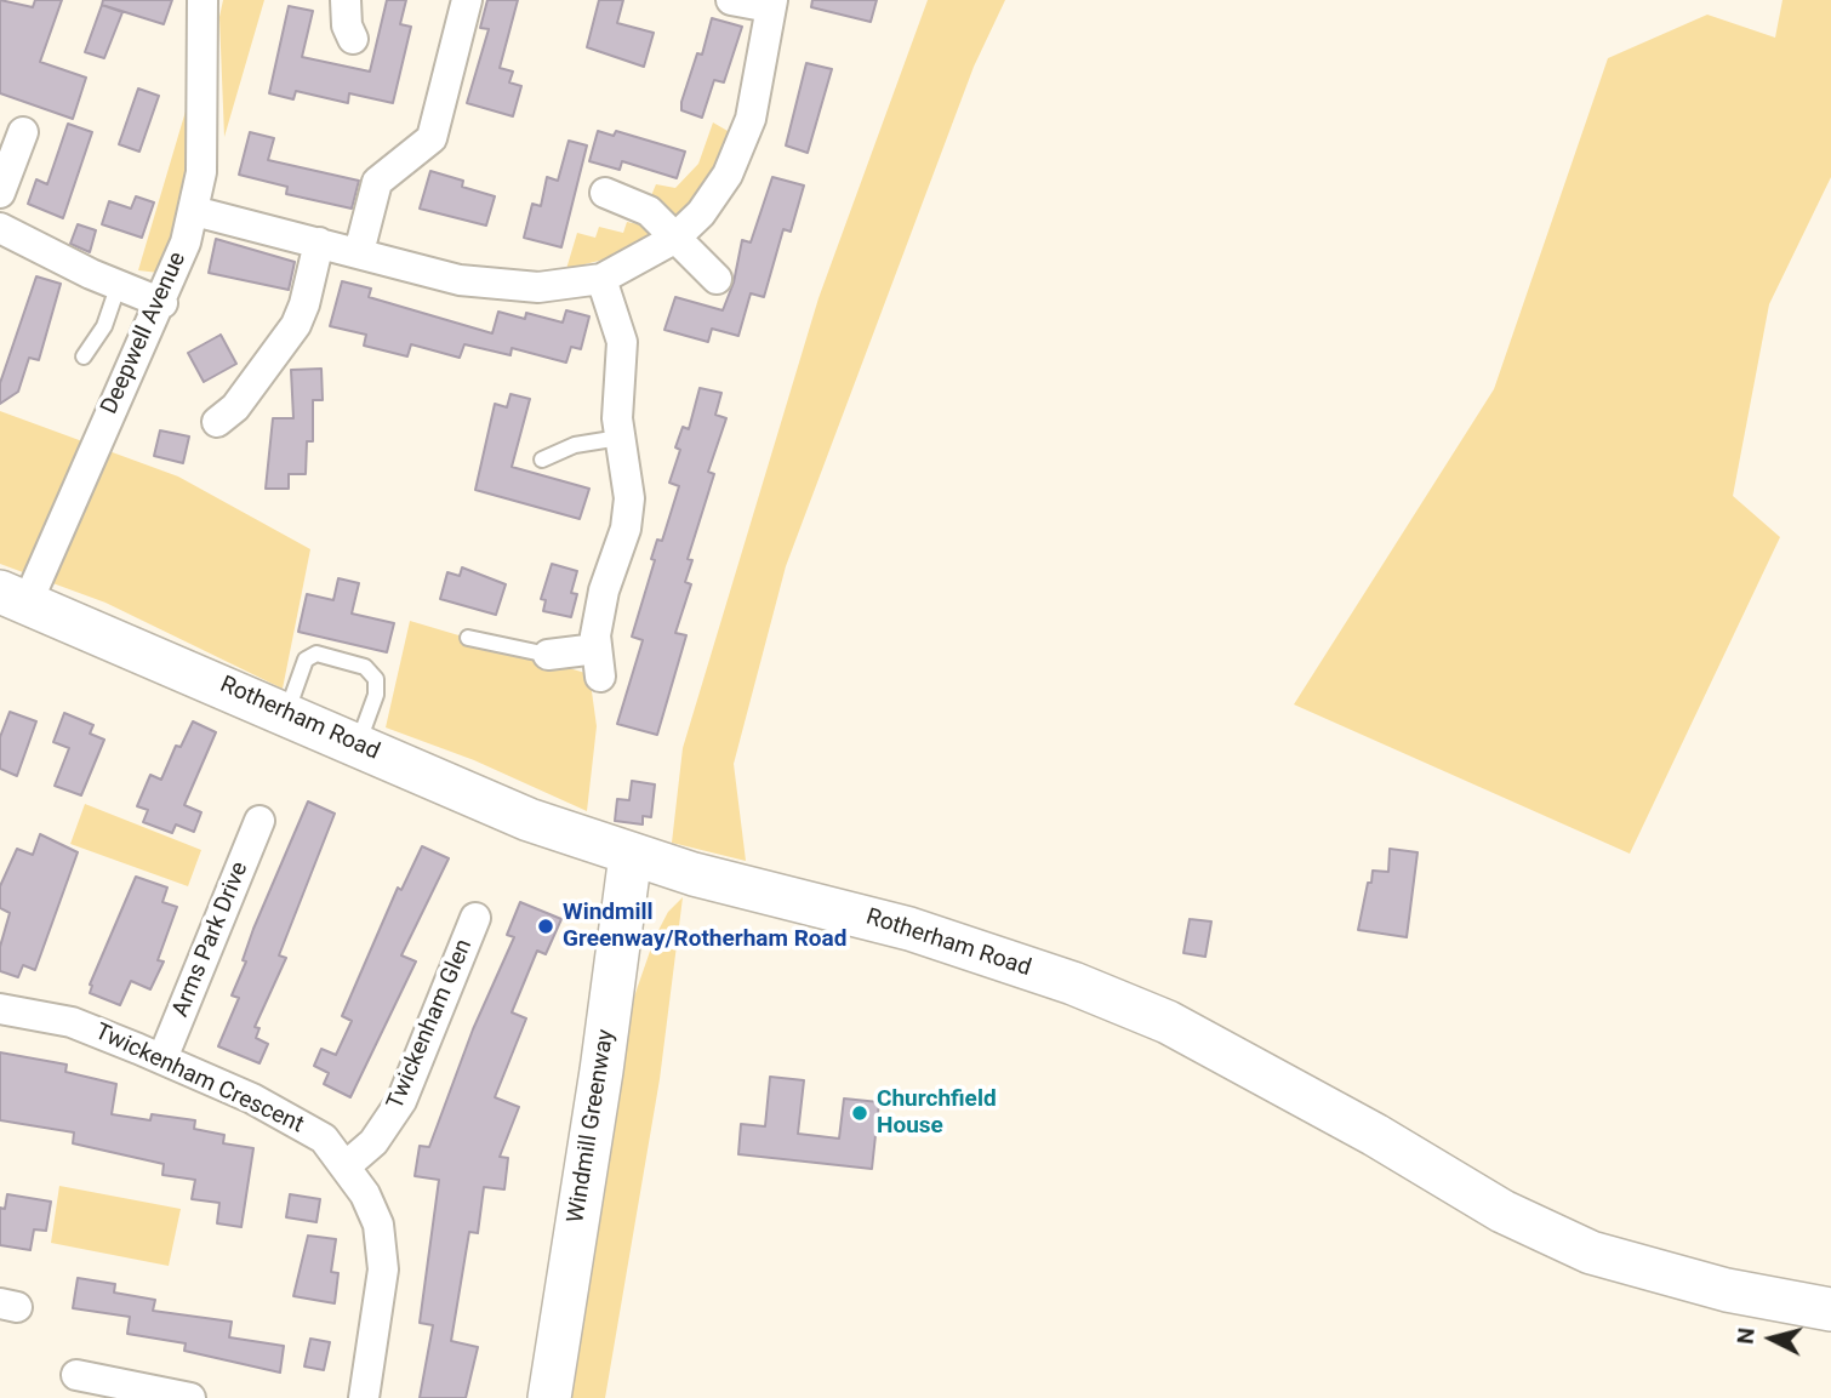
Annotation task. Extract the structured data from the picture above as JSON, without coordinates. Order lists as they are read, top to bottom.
{
  "streets": {
    "main road": ["Rotherham Road", "Windmill Greenway"],
    "street": [
      "Deepwell Avenue",
      "Arms Park Drive",
      "Twickenham Glen",
      "Twickenham Crescent"
    ]
  },
  "crossings": [
    ["Deepwell Avenue", "Rotherham Road"],
    ["Rotherham Road", "Windmill Greenway"],
    ["Arms Park Drive", "Twickenham Crescent"],
    ["Twickenham Glen", "Twickenham Crescent"]
  ],
  "places": ["Windmill Greenway/Rotherham Road", "Churchfield House"],
  "north": "left"
}
